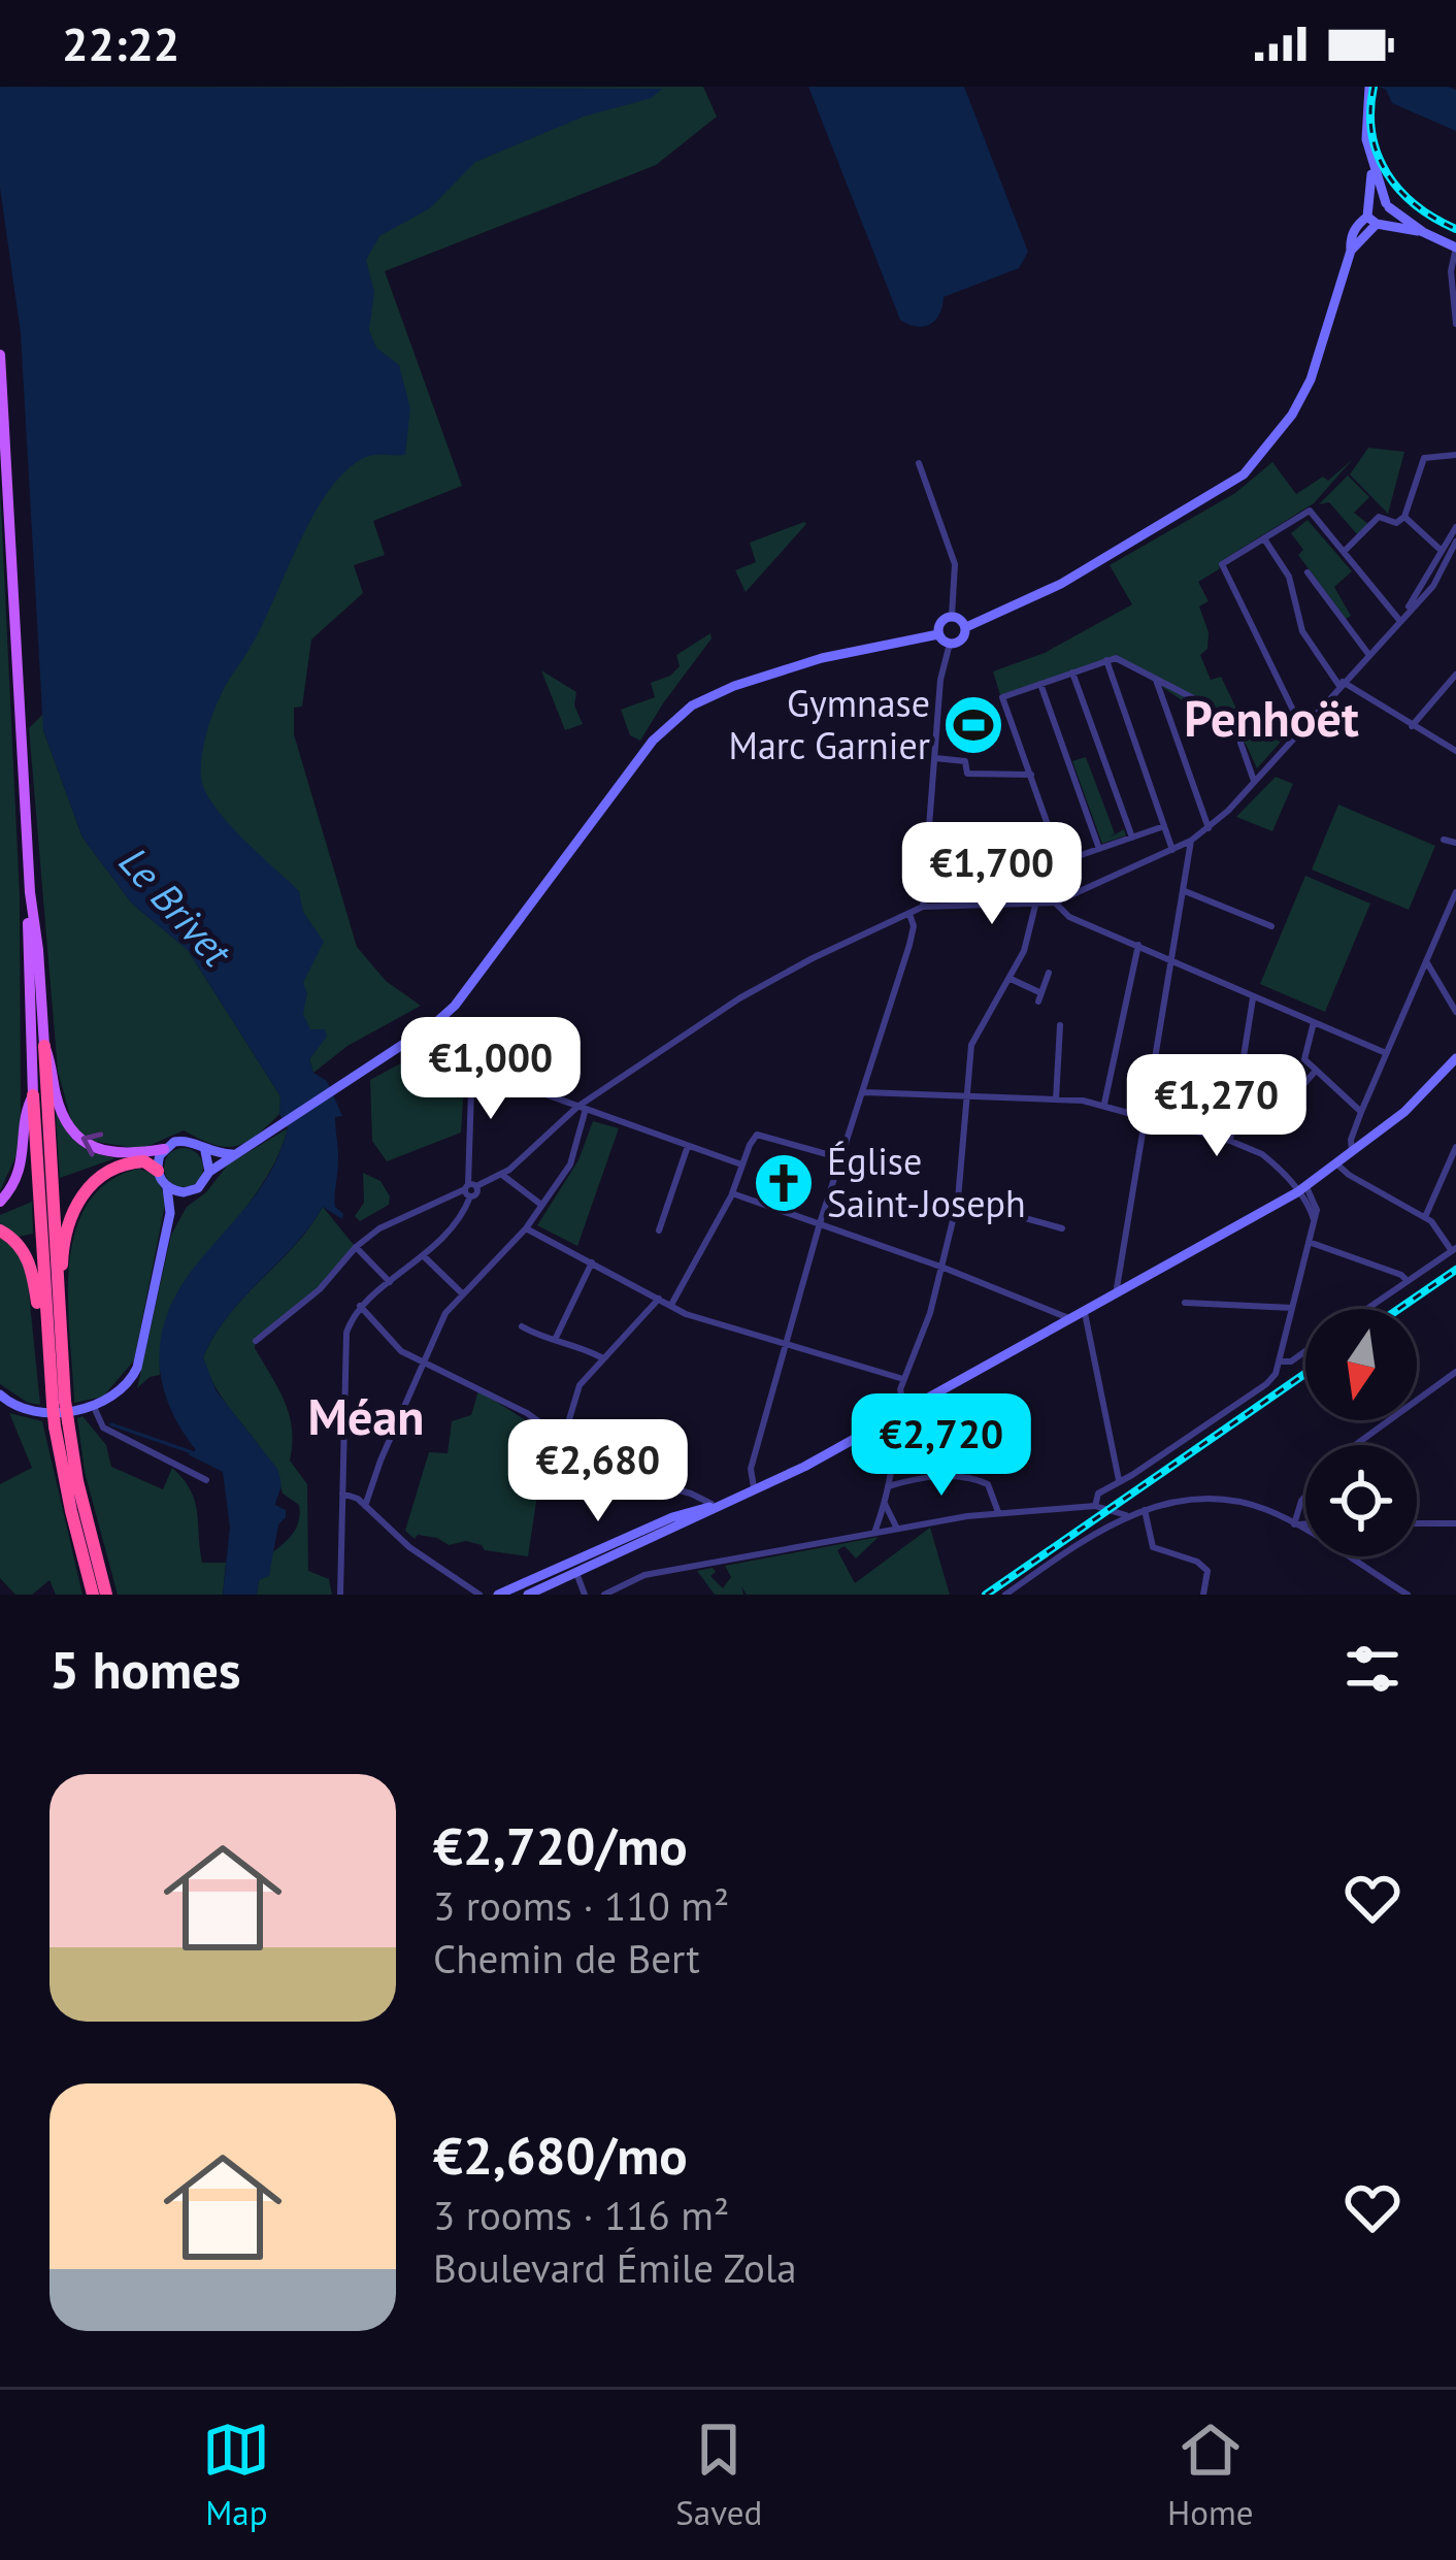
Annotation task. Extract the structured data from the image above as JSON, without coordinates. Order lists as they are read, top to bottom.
{
  "districts": ["Penhoët", "Méan"],
  "water": ["Le Brivet"],
  "places": {
    "sports": ["Gymnase Marc Garnier"],
    "church": ["Église Saint-Joseph"]
  },
  "north": "bottom",
  "page": {
    "status": "22:22",
    "price": [
      "€1,700",
      "€1,000",
      "€1,270",
      "€2,720",
      "€2,680"
    ],
    "heading": "5 homes",
    "list": [
      {
        "name": "€2,720/mo",
        "note": "3 rooms · 110 m² · Chemin de Bert"
      },
      {
        "name": "€2,680/mo",
        "note": "3 rooms · 116 m² · Boulevard Émile Zola"
      }
    ],
    "tabs": ["Map", "Saved", "Home"]
  }
}
